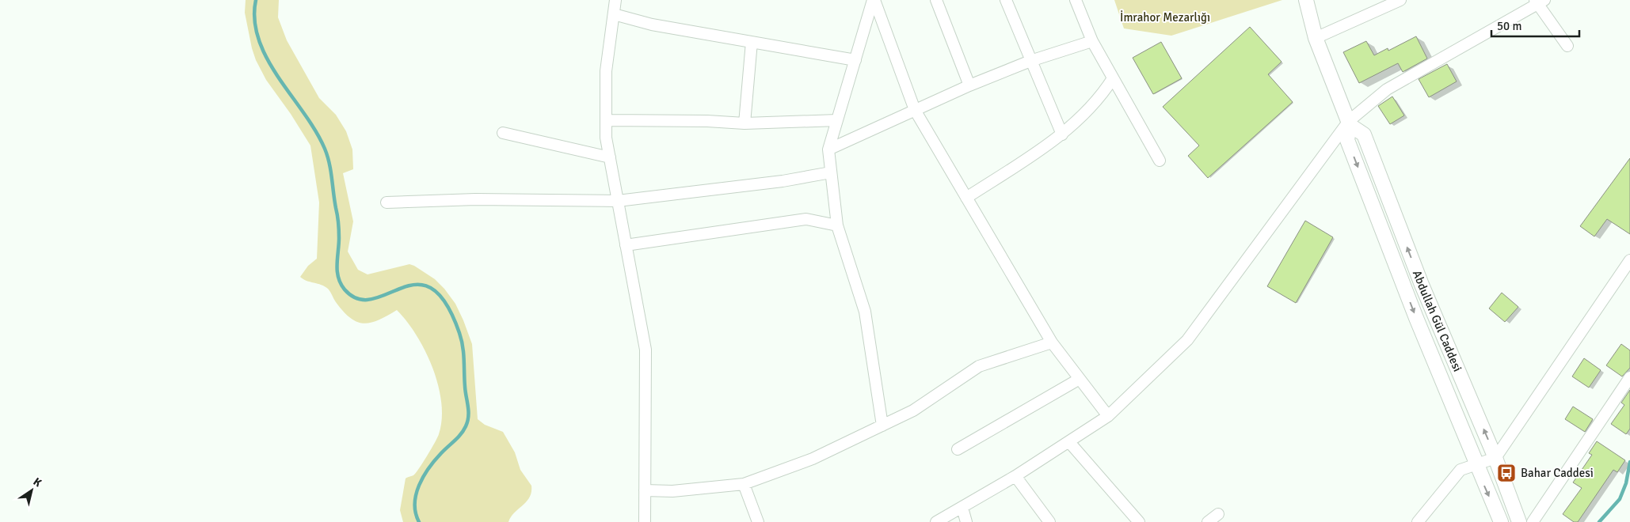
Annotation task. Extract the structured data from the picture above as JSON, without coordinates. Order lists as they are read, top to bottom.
{
  "streets": {
    "street": ["Abdullah Gül Caddesi"]
  },
  "parks": ["İmrahor Mezarlığı"],
  "places": {
    "bus stop": ["Bahar Caddesi"]
  },
  "scale_bar": "50 m",
  "north": "top right"
}
